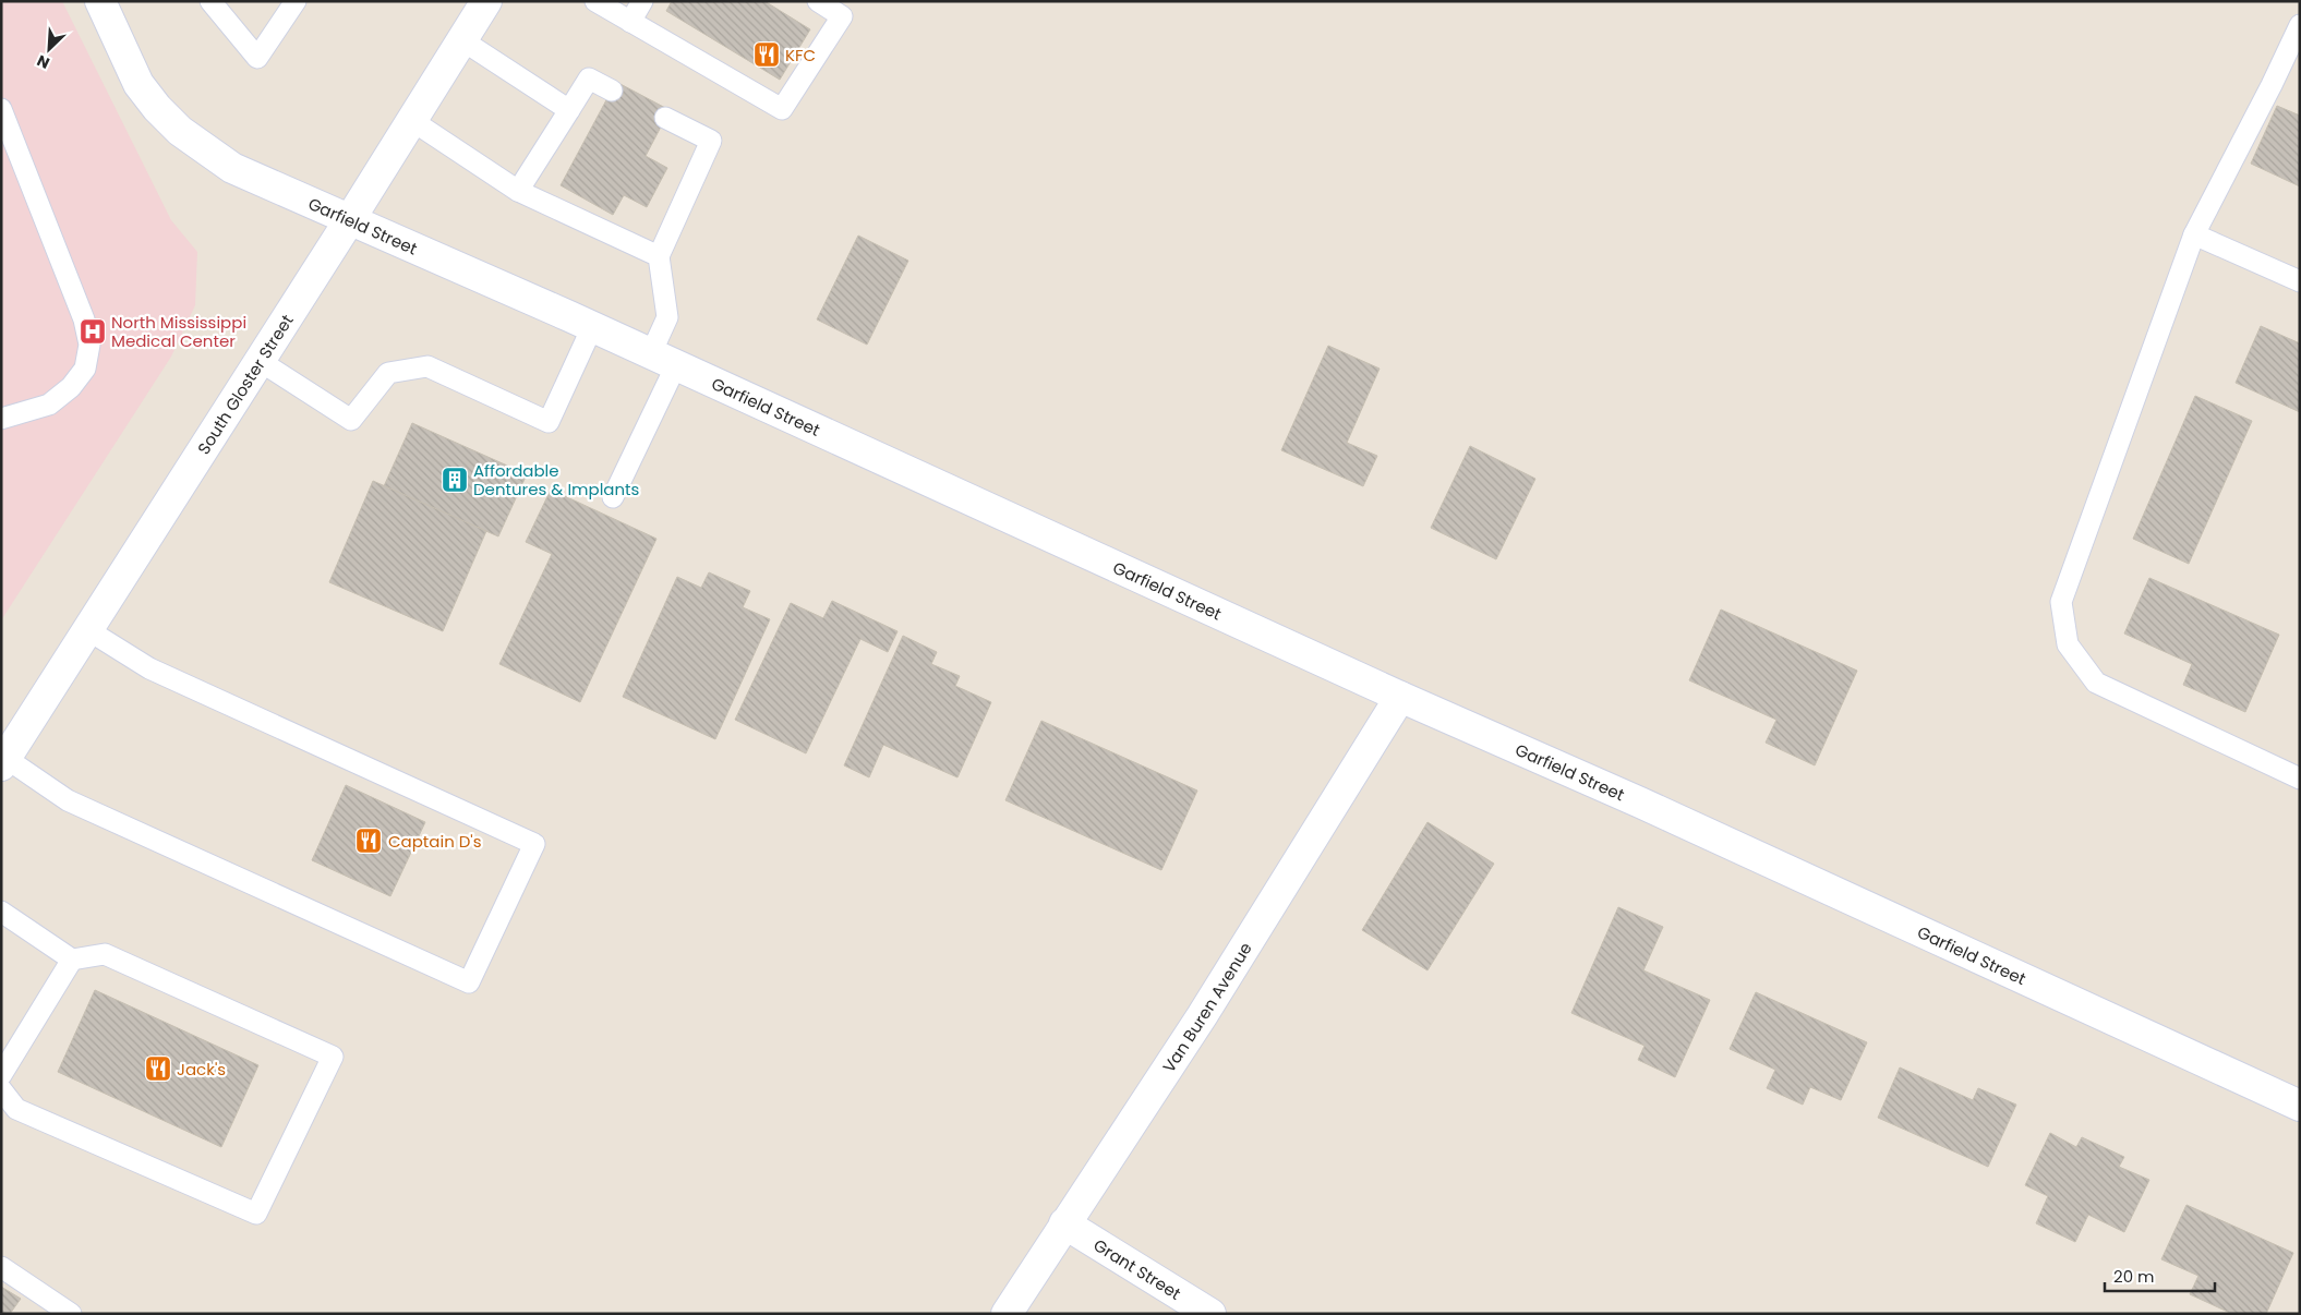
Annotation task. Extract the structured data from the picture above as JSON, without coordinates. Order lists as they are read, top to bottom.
{
  "streets": {
    "street": [
      "Garfield Street",
      "South Gloster Street",
      "Van Buren Avenue",
      "Grant Street"
    ]
  },
  "crossings": [
    ["Garfield Street", "South Gloster Street"],
    ["Garfield Street", "Van Buren Avenue"],
    ["Van Buren Avenue", "Grant Street"]
  ],
  "places": {
    "restaurant": ["KFC", "Captain D's", "Jack's"],
    "hospital": ["North Mississippi Medical Center"],
    "building": ["Affordable Dentures & Implants"]
  },
  "scale_bar": "20 m",
  "north": "bottom left"
}
